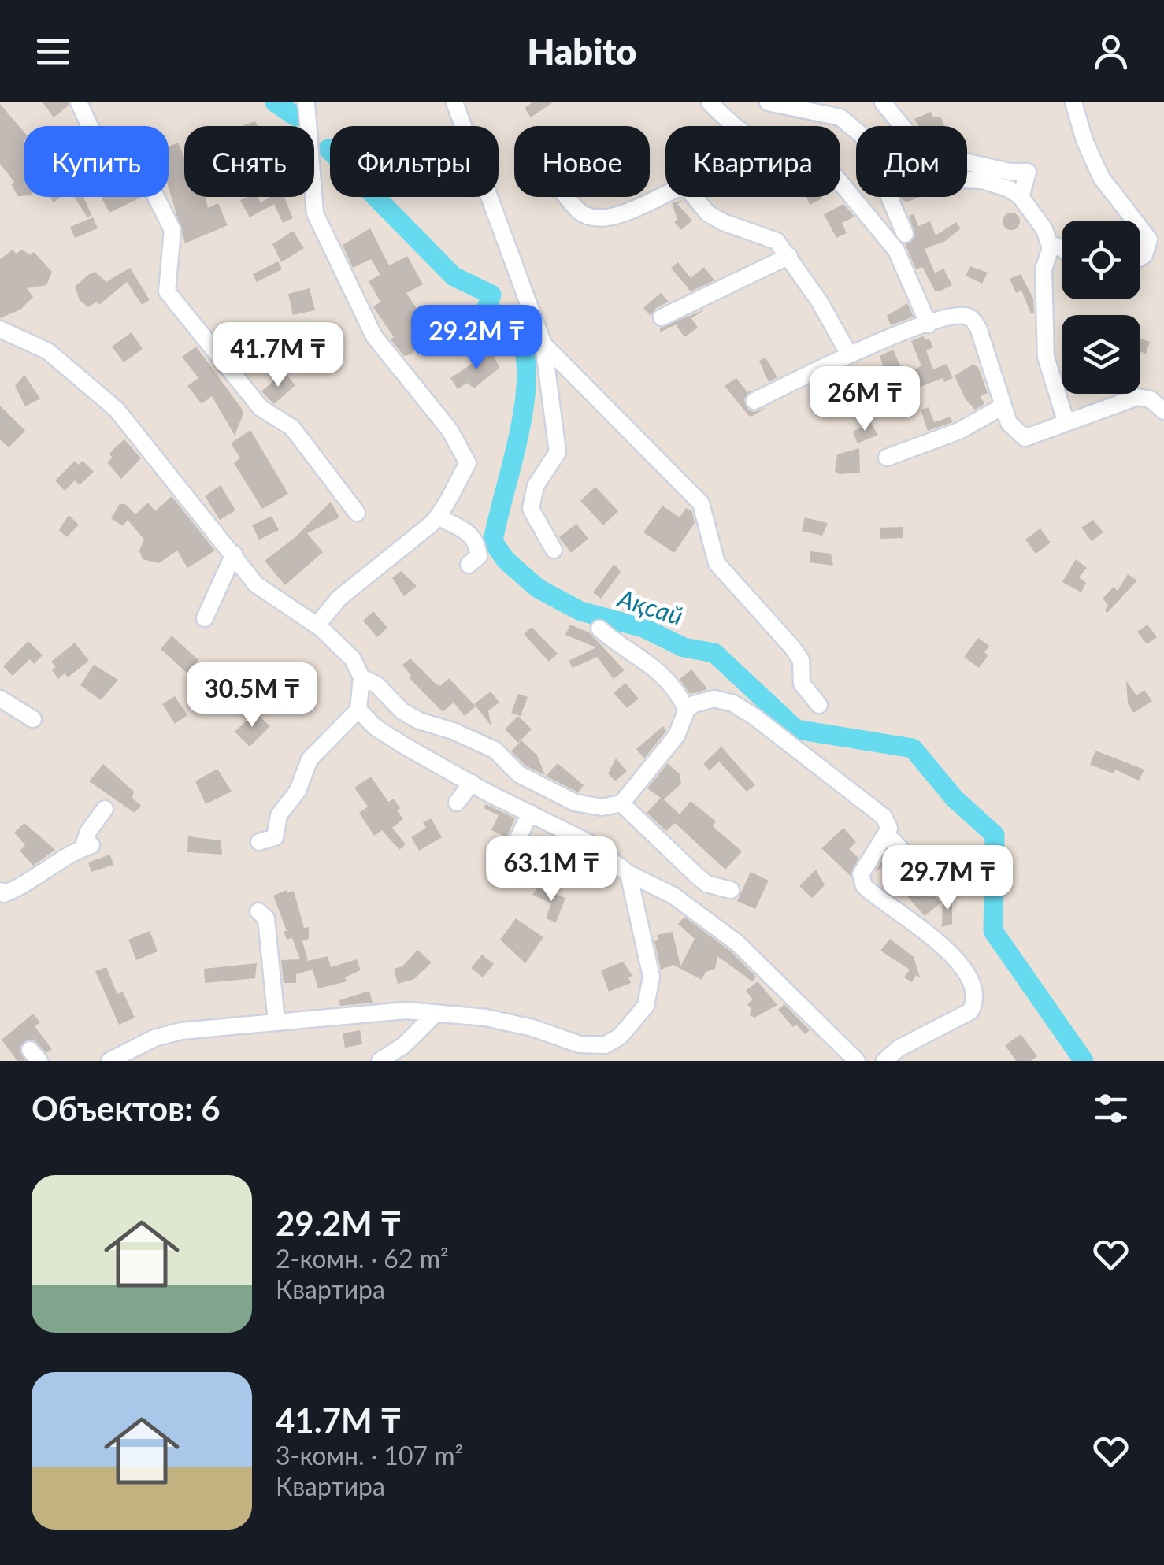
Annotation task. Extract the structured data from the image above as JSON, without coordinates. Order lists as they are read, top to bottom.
{
  "water": ["Ақсай"],
  "page": {
    "header": "Habito",
    "chip": [
      "Купить",
      "Снять",
      "Фильтры",
      "Новое",
      "Квартира",
      "Дом"
    ],
    "price": [
      "29.2M ₸",
      "41.7M ₸",
      "26M ₸",
      "30.5M ₸",
      "63.1M ₸",
      "29.7M ₸"
    ],
    "heading": "Объектов: 6",
    "list": [
      {
        "name": "29.2M ₸",
        "note": "2-комн. · 62 m² · Квартира"
      },
      {
        "name": "41.7M ₸",
        "note": "3-комн. · 107 m² · Квартира"
      }
    ]
  }
}
